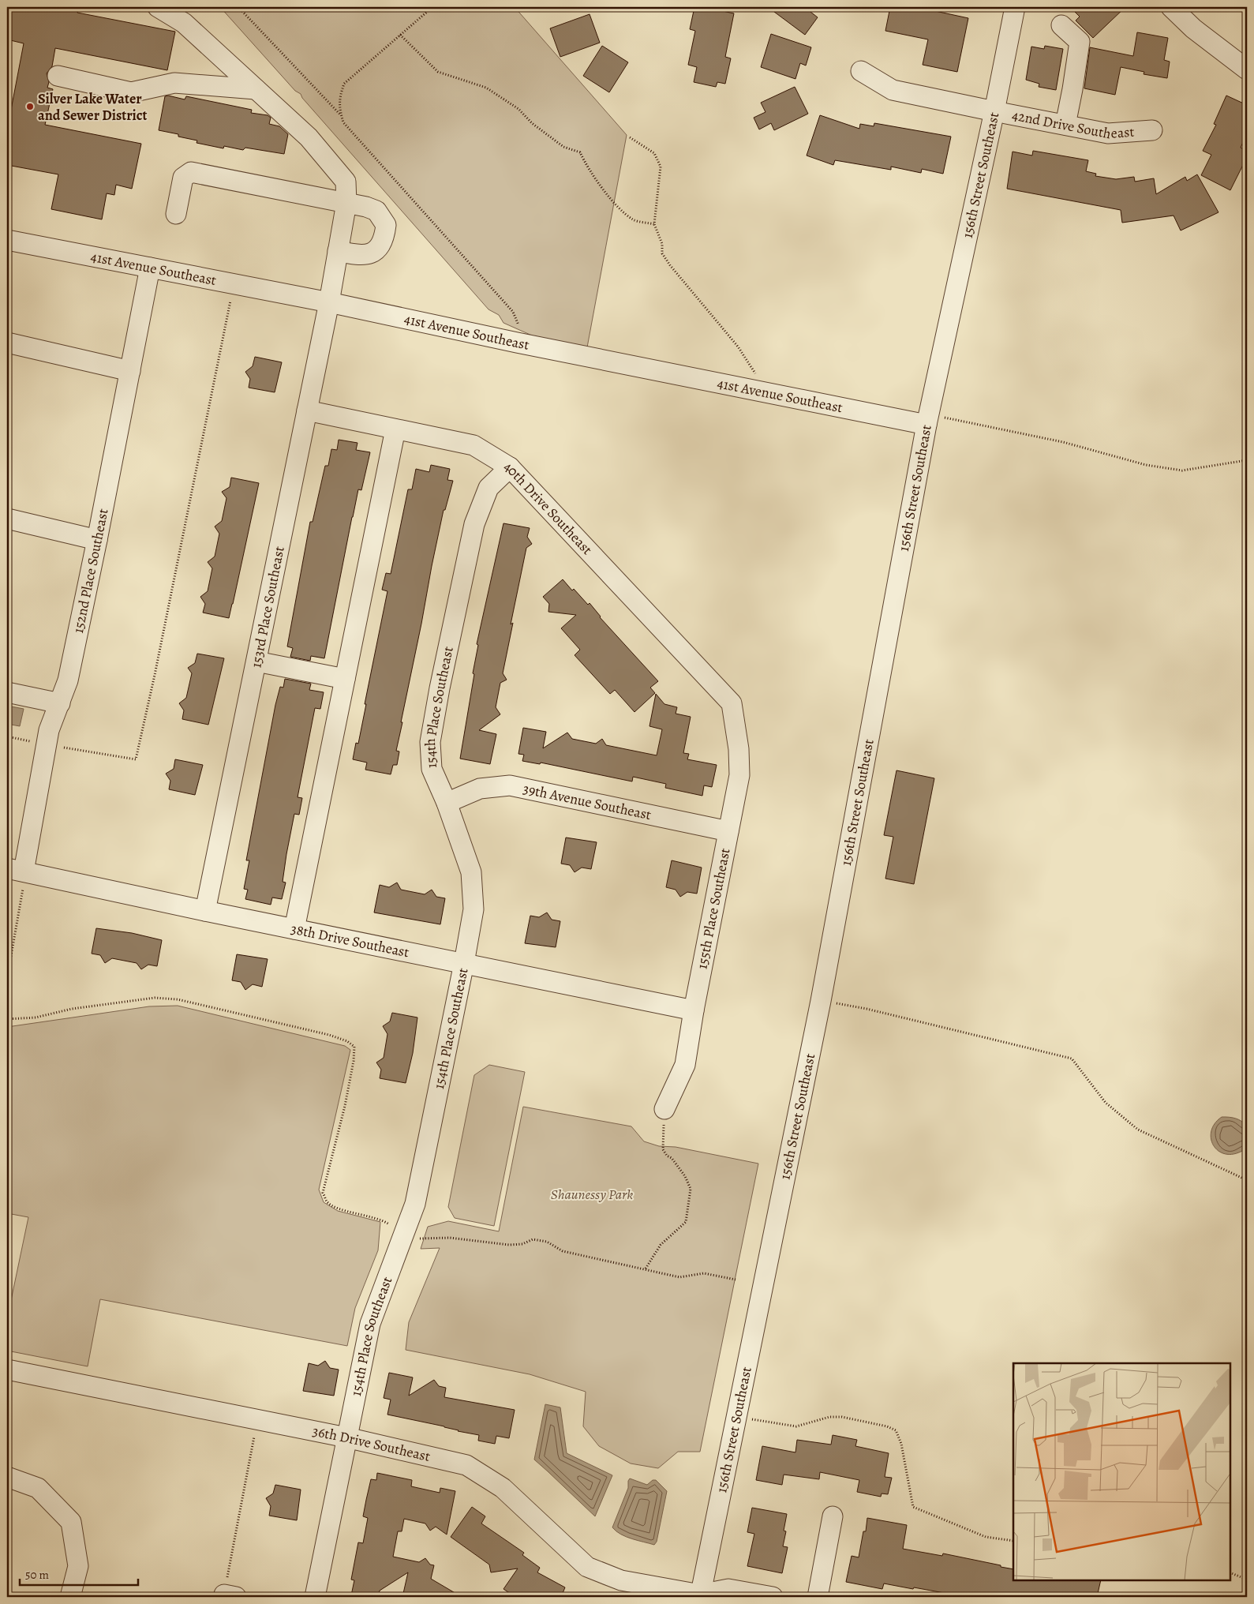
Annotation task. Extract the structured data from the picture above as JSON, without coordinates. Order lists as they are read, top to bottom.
{
  "streets": {
    "street": [
      "42nd Drive Southeast",
      "156th Street Southeast",
      "41st Avenue Southeast",
      "40th Drive Southeast",
      "152nd Place Southeast",
      "153rd Place Southeast",
      "154th Place Southeast",
      "39th Avenue Southeast",
      "155th Place Southeast",
      "38th Drive Southeast",
      "36th Drive Southeast"
    ]
  },
  "crossings": [
    ["42nd Drive Southeast", "156th Street Southeast"],
    ["156th Street Southeast", "41st Avenue Southeast"],
    ["156th Street Southeast", "36th Drive Southeast"],
    ["41st Avenue Southeast", "152nd Place Southeast"],
    ["41st Avenue Southeast", "153rd Place Southeast"],
    ["40th Drive Southeast", "153rd Place Southeast"],
    ["40th Drive Southeast", "154th Place Southeast"],
    ["40th Drive Southeast", "155th Place Southeast"],
    ["152nd Place Southeast", "38th Drive Southeast"],
    ["153rd Place Southeast", "38th Drive Southeast"],
    ["154th Place Southeast", "39th Avenue Southeast"],
    ["154th Place Southeast", "38th Drive Southeast"],
    ["154th Place Southeast", "36th Drive Southeast"],
    ["39th Avenue Southeast", "155th Place Southeast"],
    ["155th Place Southeast", "38th Drive Southeast"]
  ],
  "parks": ["Shaunessy Park"],
  "places": ["Silver Lake Water and Sewer District"],
  "scale_bar": "50 m"
}
